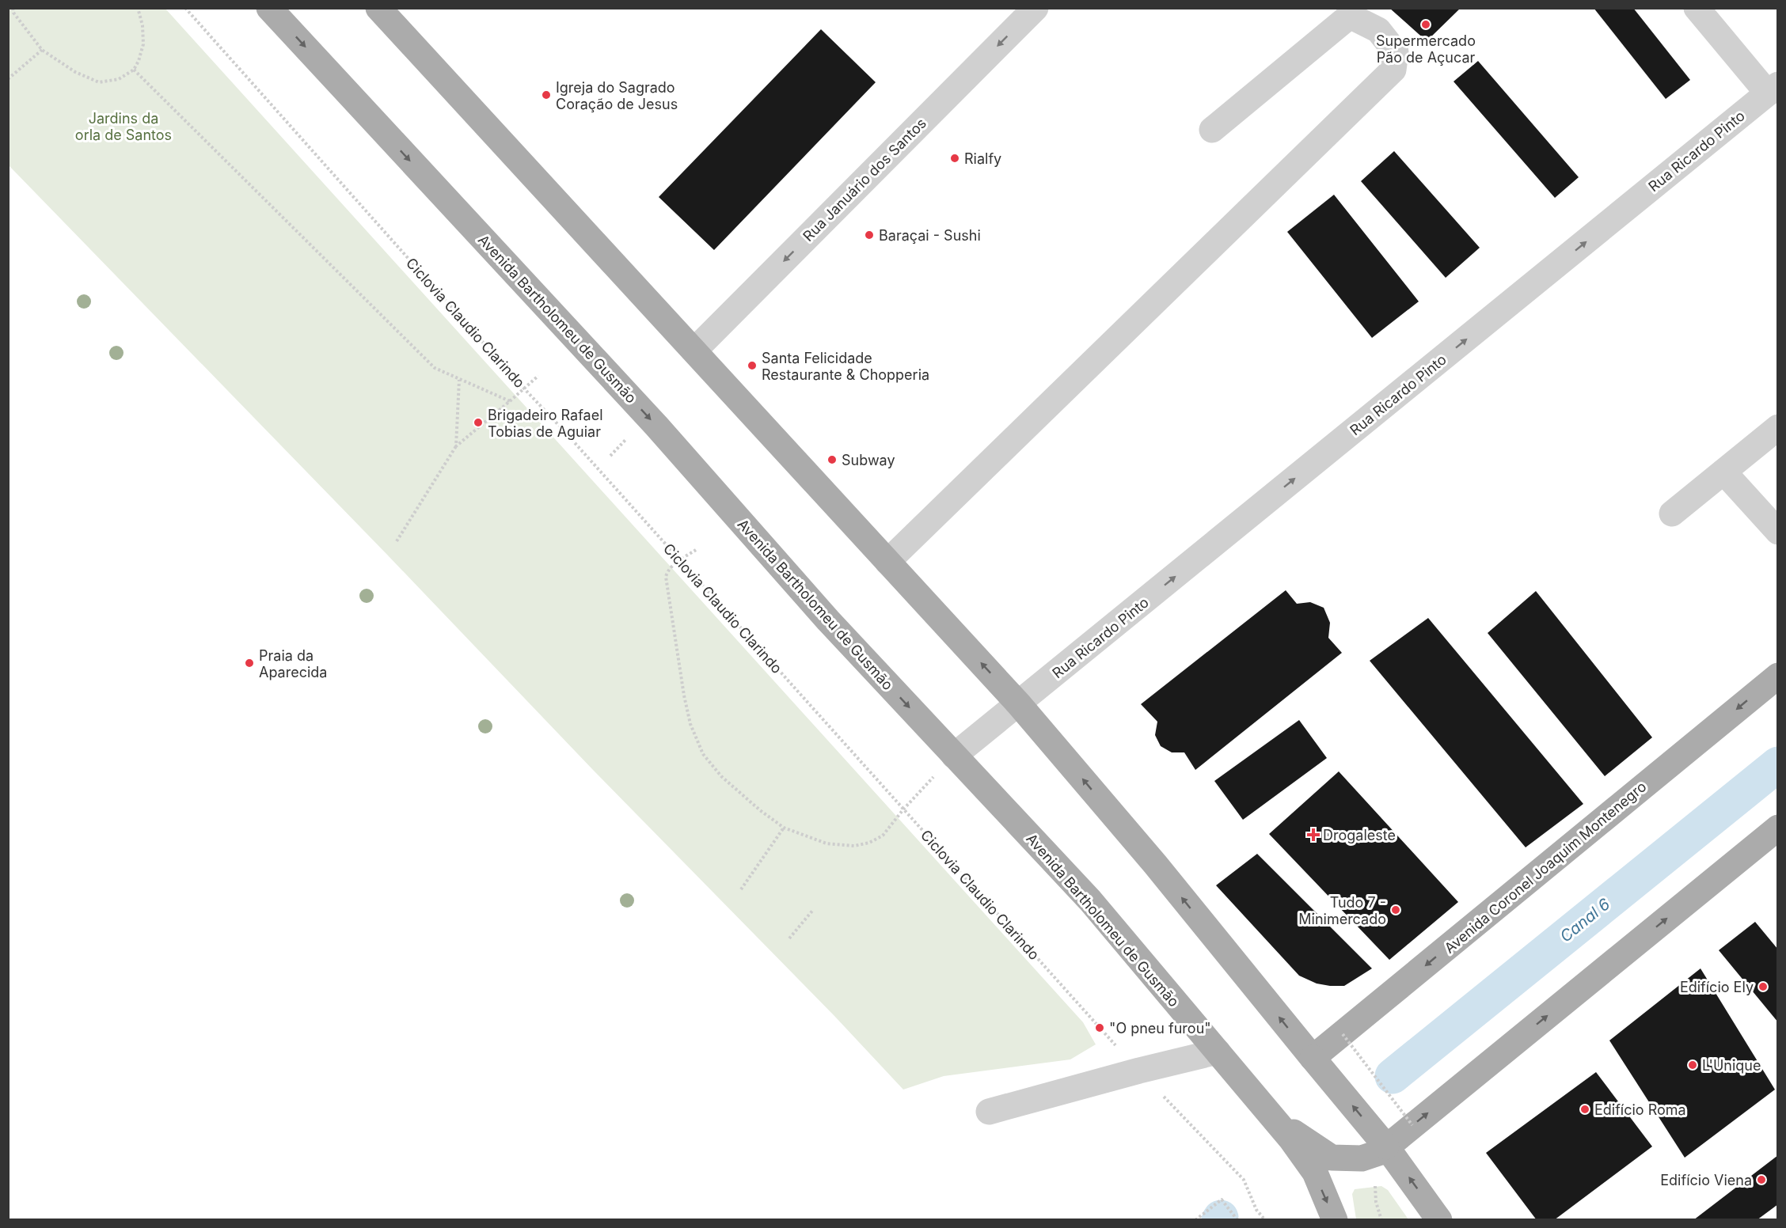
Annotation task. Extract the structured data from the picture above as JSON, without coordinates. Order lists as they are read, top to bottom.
{
  "streets": {
    "main road": ["Avenida Bartholomeu de Gusmão", "Avenida Coronel Joaquim Montenegro"],
    "street": ["Rua Ricardo Pinto", "Rua Januário dos Santos"],
    "path": ["Ciclovia Claudio Clarindo"]
  },
  "crossings": [
    ["Rua Ricardo Pinto", "Avenida Bartholomeu de Gusmão"]
  ],
  "one_way": ["Rua Ricardo Pinto", "Rua Januário dos Santos"],
  "water": ["Canal 6"],
  "parks": ["Jardins da orla de Santos"],
  "places": {
    "other": [
      "Supermercado Pão de Açucar",
      "Igreja do Sagrado Coração de Jesus",
      "Rialfy",
      "Baraçai - Sushi",
      "Santa Felicidade Restaurante & Chopperia",
      "Brigadeiro Rafael Tobias de Aguiar",
      "Subway",
      "Praia da Aparecida",
      "Tudo 7 - Minimercado",
      "Edifício Ely",
      "\"O pneu furou\"",
      "L'Unique",
      "Edifício Roma",
      "Edifício Viena"
    ],
    "health": ["Drogaleste"]
  }
}
